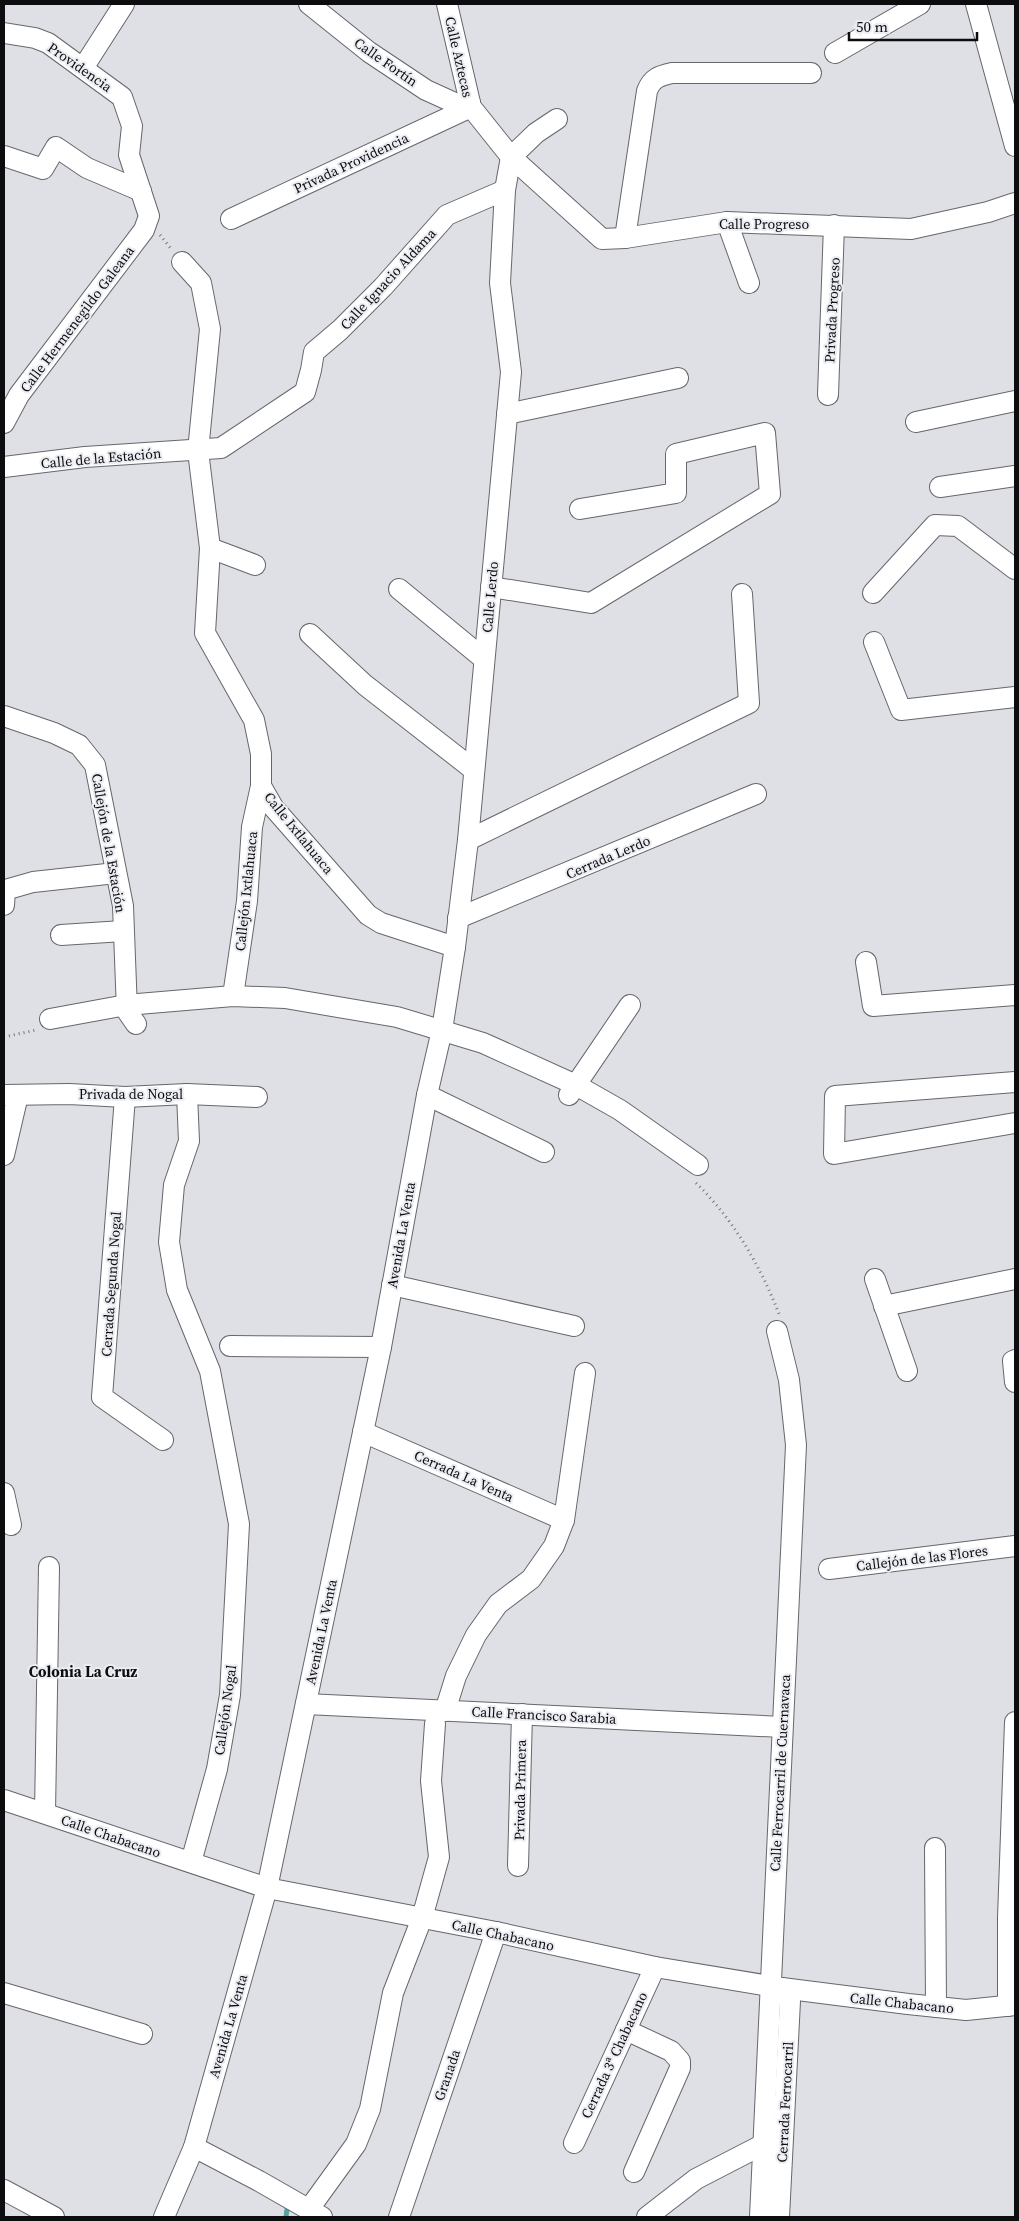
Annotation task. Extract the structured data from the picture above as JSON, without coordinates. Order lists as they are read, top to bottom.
{
  "streets": {
    "street": [
      "Calle Aztecas",
      "Calle Fortín",
      "Providencia",
      "Privada Providencia",
      "Calle Progreso",
      "Calle Ignacio Aldama",
      "Privada Progreso",
      "Calle Hermenegildo Galeana",
      "Calle de la Estación",
      "Calle Lerdo",
      "Calle Ixtlahuaca",
      "Callejón de la Estación",
      "Cerrada Lerdo",
      "Callejón Ixtlahuaca",
      "Privada de Nogal",
      "Avenida La Venta",
      "Cerrada Segunda Nogal",
      "Cerrada La Venta",
      "Callejón de las Flores",
      "Callejón Nogal",
      "Calle Francisco Sarabia",
      "Calle Ferrocarril de Cuernavaca",
      "Privada Primera",
      "Calle Chabacano",
      "Cerrada 3ª Chabacano",
      "Granada",
      "Cerrada Ferrocarril"
    ]
  },
  "crossings": [
    ["Calle Aztecas", "Calle Fortín"],
    ["Calle Aztecas", "Privada Providencia"],
    ["Calle Aztecas", "Calle Progreso"],
    ["Calle Aztecas", "Calle Lerdo"],
    ["Calle Fortín", "Privada Providencia"],
    ["Providencia", "Calle Hermenegildo Galeana"],
    ["Calle Progreso", "Privada Progreso"],
    ["Calle Progreso", "Calle Lerdo"],
    ["Calle Ignacio Aldama", "Calle de la Estación"],
    ["Calle Ignacio Aldama", "Calle Lerdo"],
    ["Calle Ignacio Aldama", "Calle Ixtlahuaca"],
    ["Calle de la Estación", "Calle Ixtlahuaca"],
    ["Calle Lerdo", "Calle Ixtlahuaca"],
    ["Calle Lerdo", "Cerrada Lerdo"],
    ["Calle Lerdo", "Avenida La Venta"],
    ["Calle Ixtlahuaca", "Callejón Ixtlahuaca"],
    ["Privada de Nogal", "Cerrada Segunda Nogal"],
    ["Privada de Nogal", "Callejón Nogal"],
    ["Avenida La Venta", "Cerrada La Venta"],
    ["Avenida La Venta", "Calle Francisco Sarabia"],
    ["Avenida La Venta", "Calle Chabacano"],
    ["Callejón Nogal", "Calle Chabacano"],
    ["Calle Francisco Sarabia", "Calle Ferrocarril de Cuernavaca"],
    ["Calle Francisco Sarabia", "Privada Primera"],
    ["Calle Ferrocarril de Cuernavaca", "Calle Chabacano"],
    ["Calle Ferrocarril de Cuernavaca", "Cerrada Ferrocarril"],
    ["Calle Chabacano", "Cerrada 3ª Chabacano"],
    ["Calle Chabacano", "Granada"],
    ["Calle Chabacano", "Cerrada Ferrocarril"]
  ],
  "districts": ["Colonia La Cruz"],
  "scale_bar": "50 m"
}
